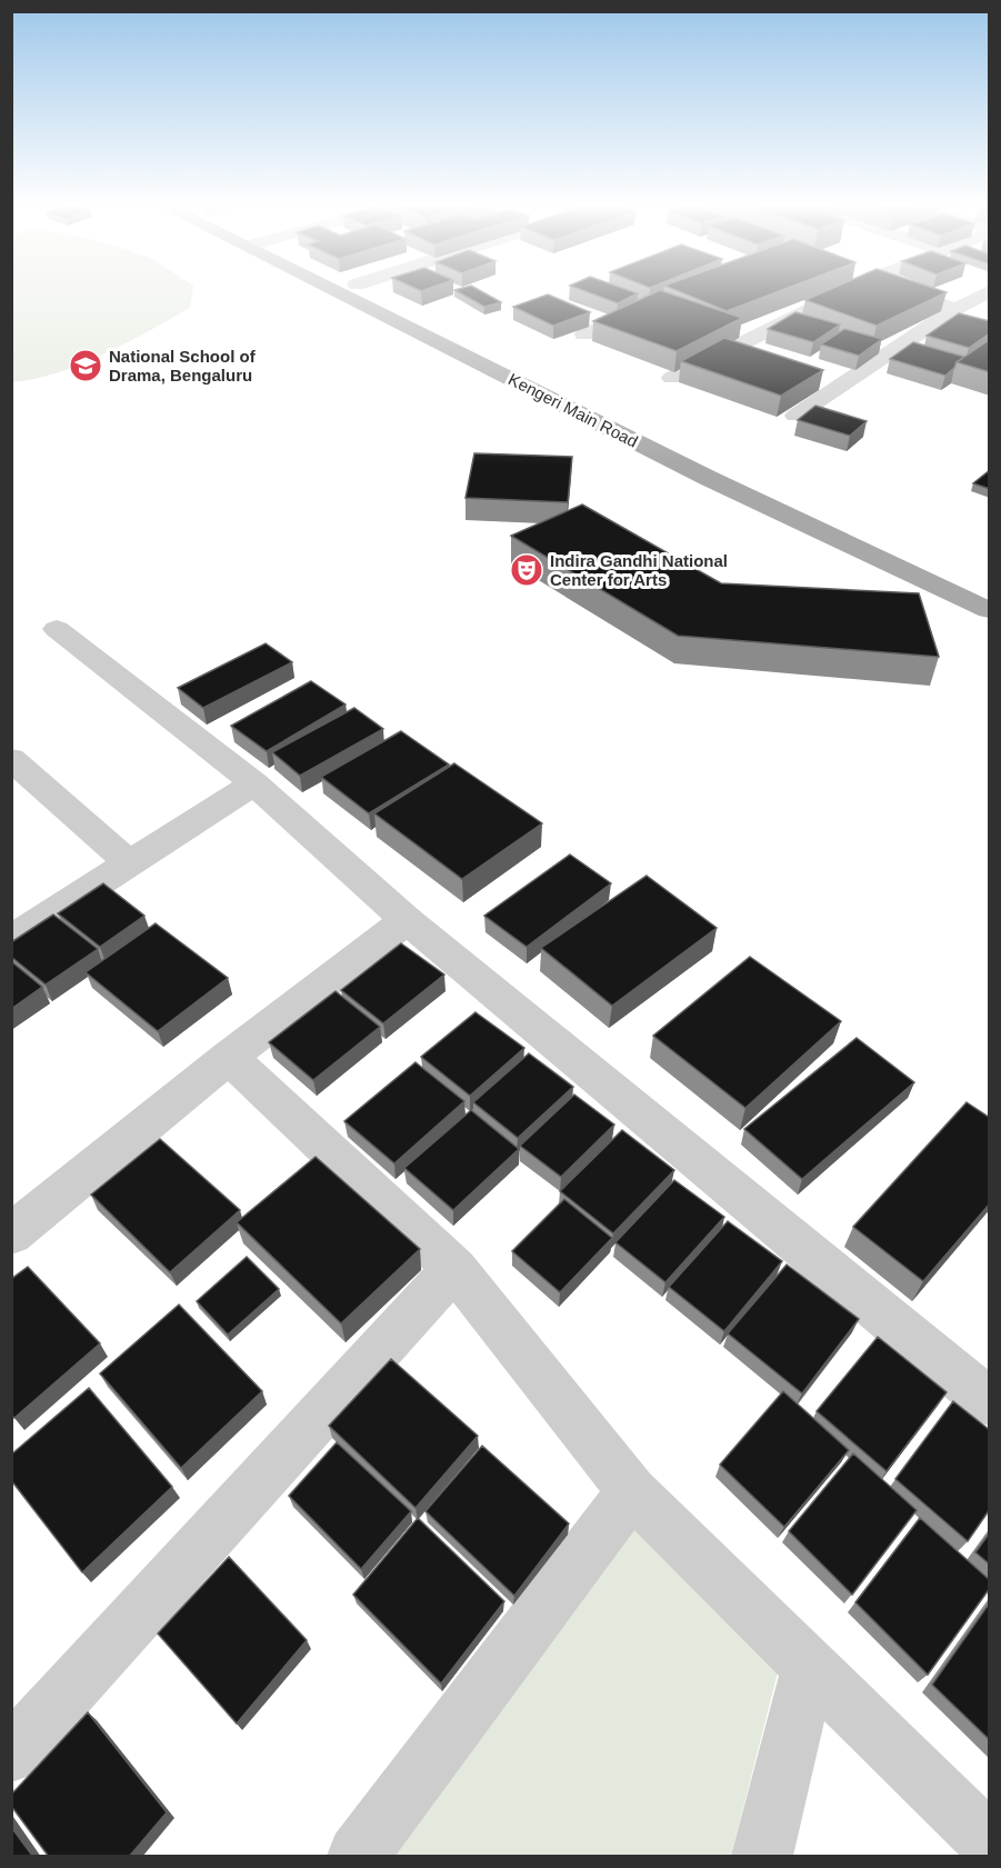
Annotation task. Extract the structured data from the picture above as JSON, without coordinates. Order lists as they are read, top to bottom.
{
  "streets": {
    "main road": ["Kengeri Main Road"]
  },
  "places": {
    "school or university": ["National School of Drama, Bengaluru"],
    "theatre": ["Indira Gandhi National Center for Arts"]
  }
}
